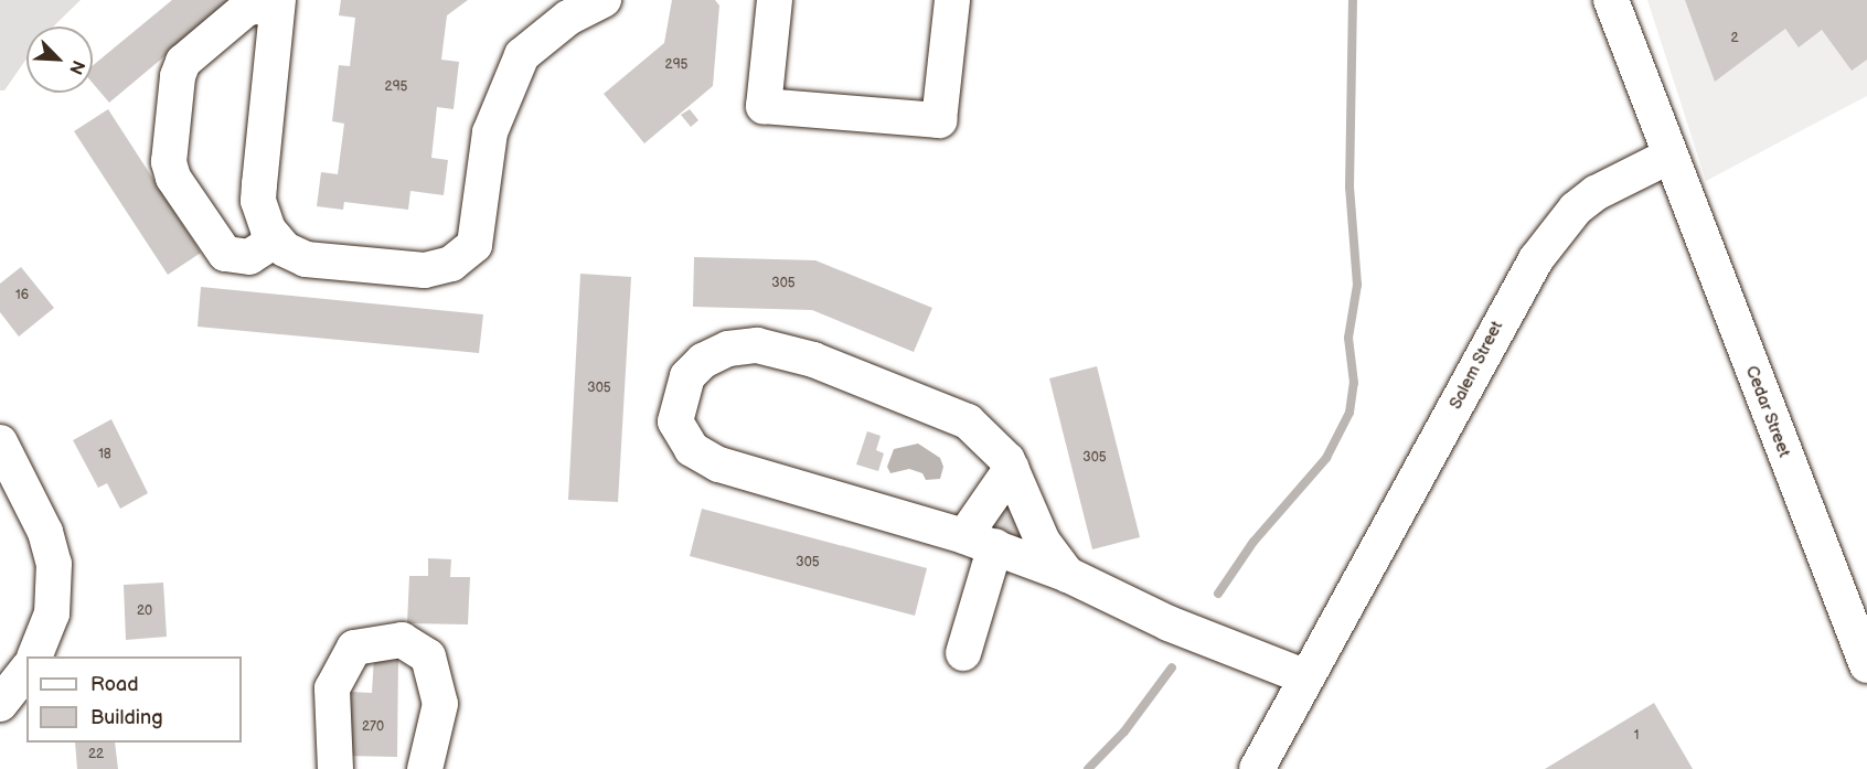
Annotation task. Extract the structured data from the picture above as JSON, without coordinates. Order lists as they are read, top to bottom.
{
  "streets": {
    "street": ["Salem Street", "Cedar Street"]
  },
  "crossings": [
    ["Salem Street", "Cedar Street"]
  ],
  "house_numbers": [
    "2",
    "295",
    "295",
    "305",
    "16",
    "305",
    "18",
    "305",
    "305",
    "20",
    "270",
    "1",
    "22"
  ],
  "legend": ["Road", "Building"],
  "north": "bottom right"
}
